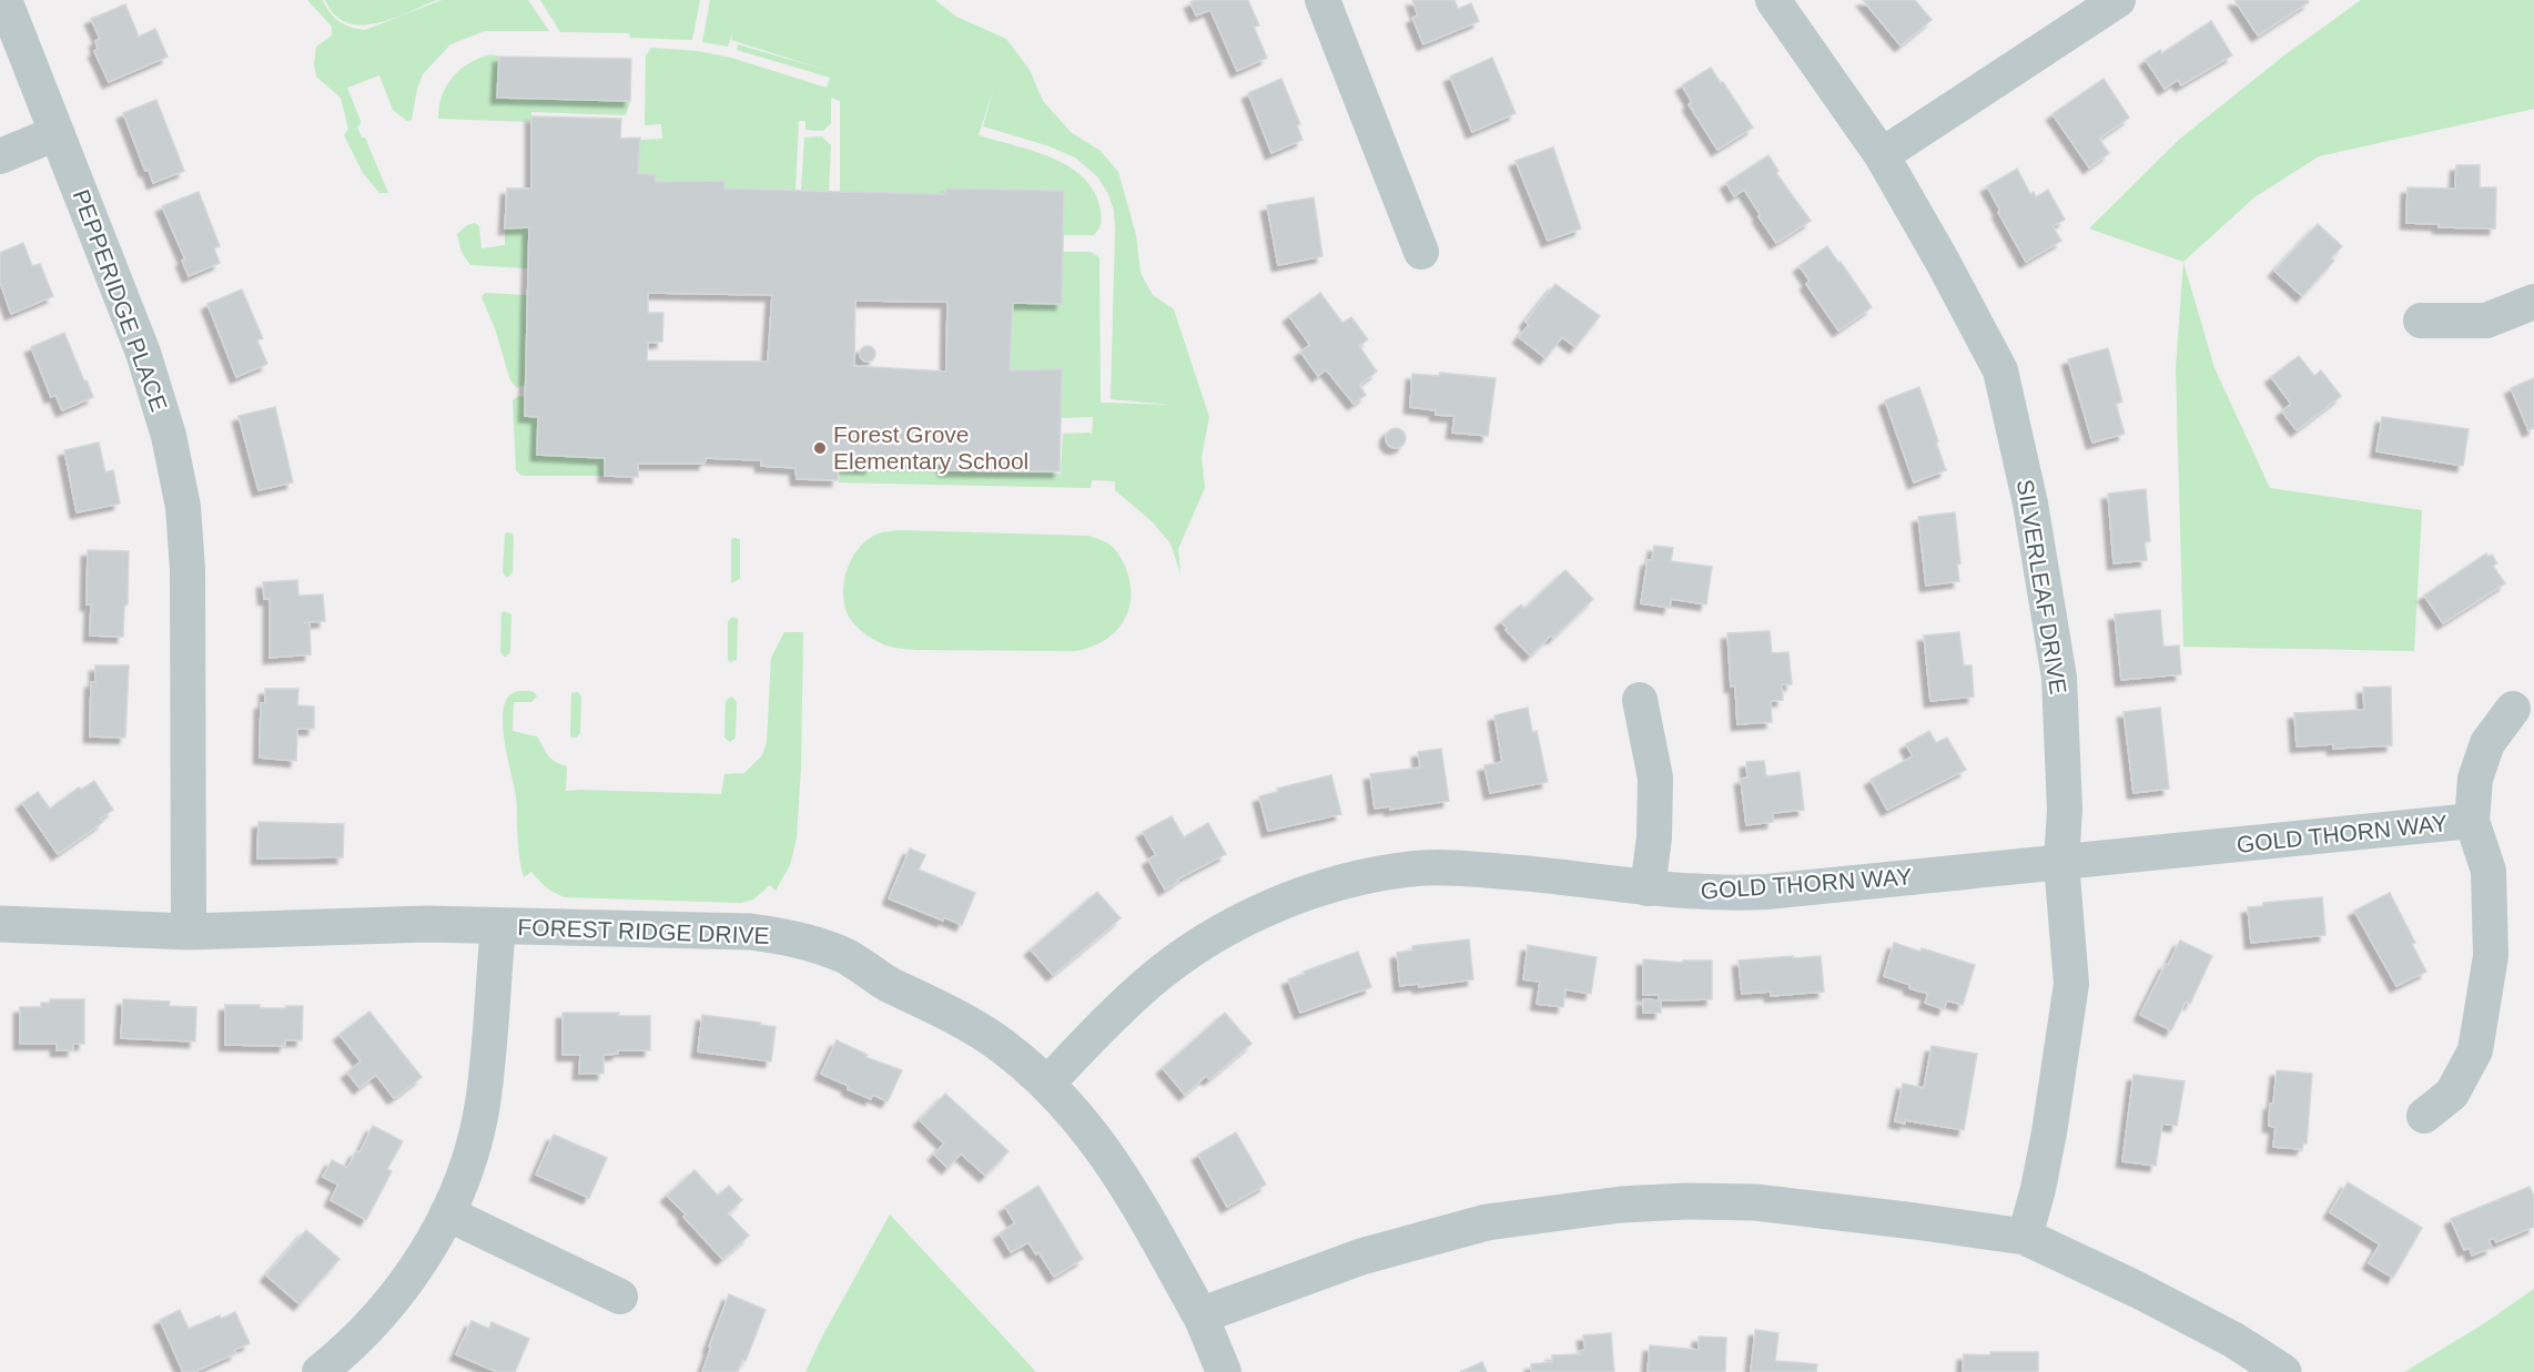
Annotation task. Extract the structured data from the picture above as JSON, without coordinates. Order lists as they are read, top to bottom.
{
  "streets": {
    "street": [
      "PEPPERIDGE PLACE",
      "SILVERLEAF DRIVE",
      "GOLD THORN WAY",
      "FOREST RIDGE DRIVE"
    ]
  },
  "crossings": [
    ["PEPPERIDGE PLACE", "FOREST RIDGE DRIVE"],
    ["SILVERLEAF DRIVE", "GOLD THORN WAY"],
    ["GOLD THORN WAY", "FOREST RIDGE DRIVE"]
  ],
  "places": ["Forest Grove Elementary School"]
}
